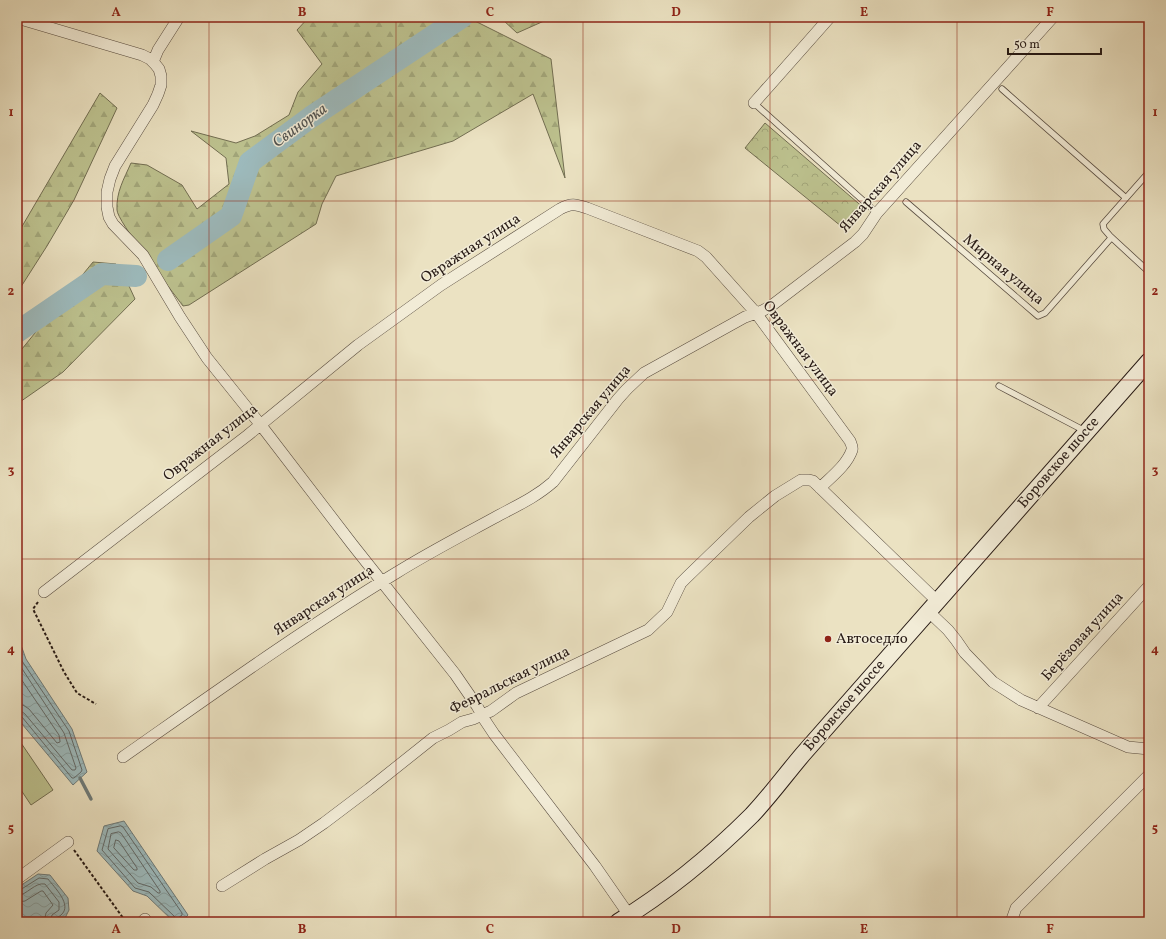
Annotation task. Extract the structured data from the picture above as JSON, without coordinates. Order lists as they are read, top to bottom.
{
  "streets": {
    "main road": ["Боровское шоссе"],
    "street": [
      "Январская улица",
      "Овражная улица",
      "Берёзовая улица",
      "Февральская улица"
    ],
    "lane": ["Мирная улица"]
  },
  "crossings": [
    ["Январская улица", "Овражная улица"],
    ["Овражная улица", "Февральская улица"]
  ],
  "water": ["Свинорка"],
  "places": ["Автоседло"],
  "scale_bar": "50 m",
  "grid": {
    "columns": [
      "A",
      "B",
      "C",
      "D",
      "E",
      "F"
    ],
    "rows": [
      "1",
      "2",
      "3",
      "4",
      "5"
    ]
  }
}
